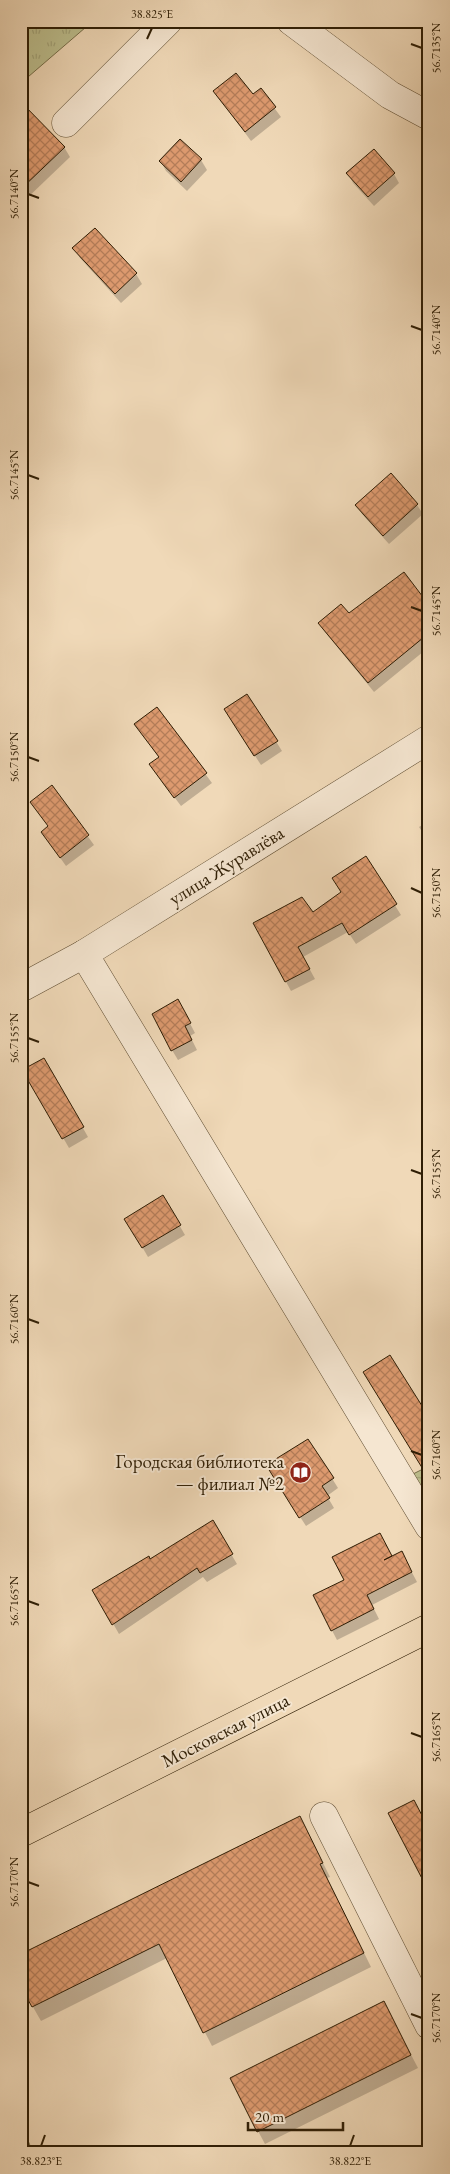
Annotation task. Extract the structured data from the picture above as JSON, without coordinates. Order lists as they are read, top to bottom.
{
  "streets": {
    "main road": ["Московская улица"],
    "street": ["улица Журавлёва"]
  },
  "places": {
    "library": ["Городская библиотека — филиал №2"]
  },
  "scale_bar": "20 m",
  "coordinates": [
    "38.825°E",
    "56.7135°N",
    "56.7140°N",
    "56.7145°N",
    "56.7150°N",
    "56.7155°N",
    "56.7160°N",
    "56.7165°N",
    "56.7170°N",
    "38.823°E",
    "38.822°E"
  ]
}
